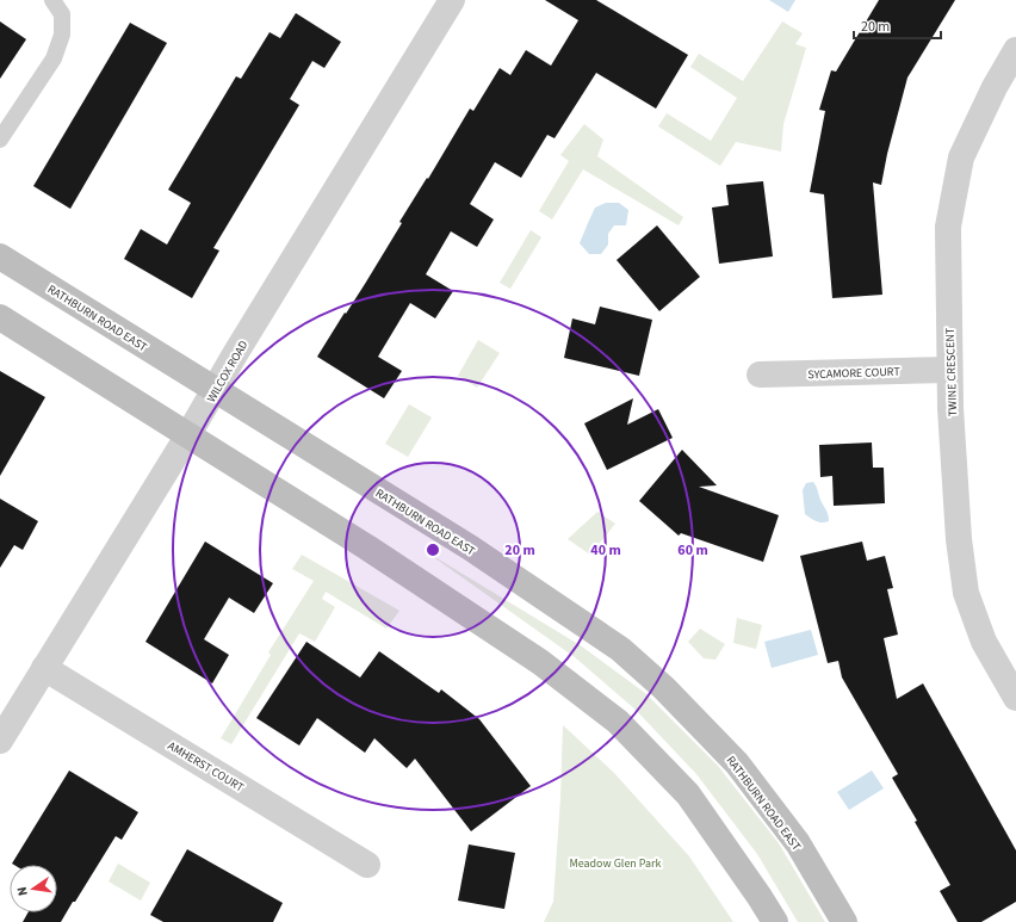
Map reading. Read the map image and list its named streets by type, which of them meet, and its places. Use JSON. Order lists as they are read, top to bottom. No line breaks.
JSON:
{"streets":{"street":["RATHBURN ROAD EAST","WILCOX ROAD","SYCAMORE COURT","TWINE CRESCENT","AMHERST COURT"]},"crossings":[["RATHBURN ROAD EAST","WILCOX ROAD"],["WILCOX ROAD","AMHERST COURT"],["SYCAMORE COURT","TWINE CRESCENT"]],"parks":["Meadow Glen Park"],"scale_bar":"20 m","north":"left","rings":["20 m","40 m","60 m"]}
